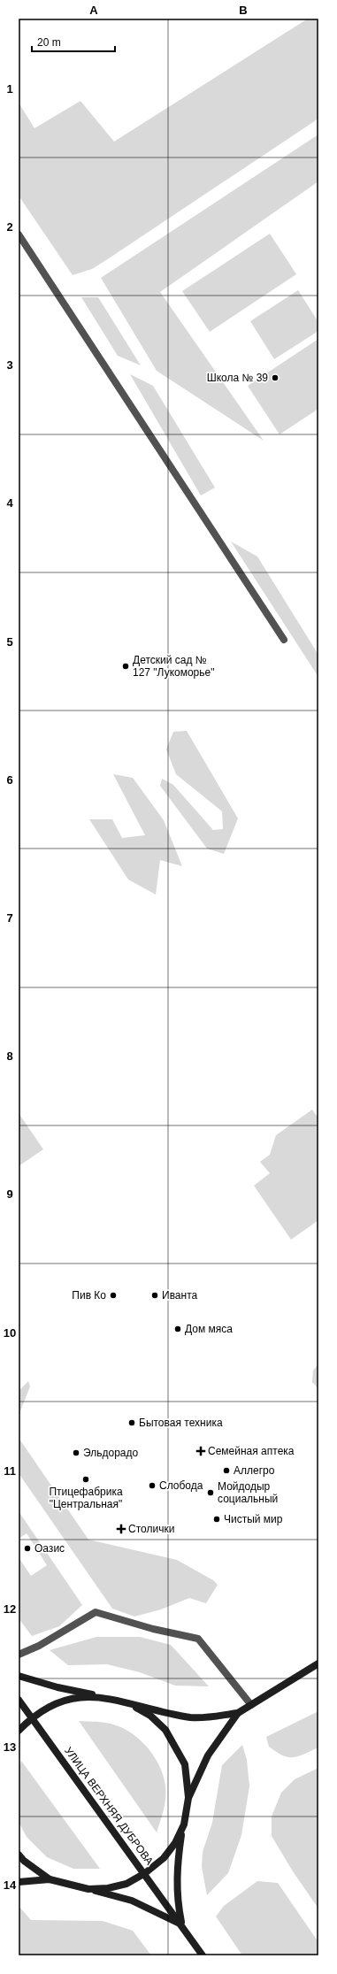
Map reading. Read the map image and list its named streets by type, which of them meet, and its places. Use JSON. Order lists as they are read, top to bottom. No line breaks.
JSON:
{"streets":{"street":["УЛИЦА ВЕРХНЯЯ ДУБРОВА"]},"places":{"other":["Школа № 39","Детский сад № 127 \"Лукоморье\"","Пив Ко","Иванта","Дом мяса","Бытовая техника","Эльдорадо","Аллегро","Птицефабрика \"Центральная\"","Слобода","Мойдодыр социальный","Чистый мир","Оазис"],"health":["Семейная аптека","Столички"]},"scale_bar":"20 m","grid":{"columns":["A","B"],"rows":["1","2","3","4","5","6","7","8","9","10","11","12","13","14"]}}
